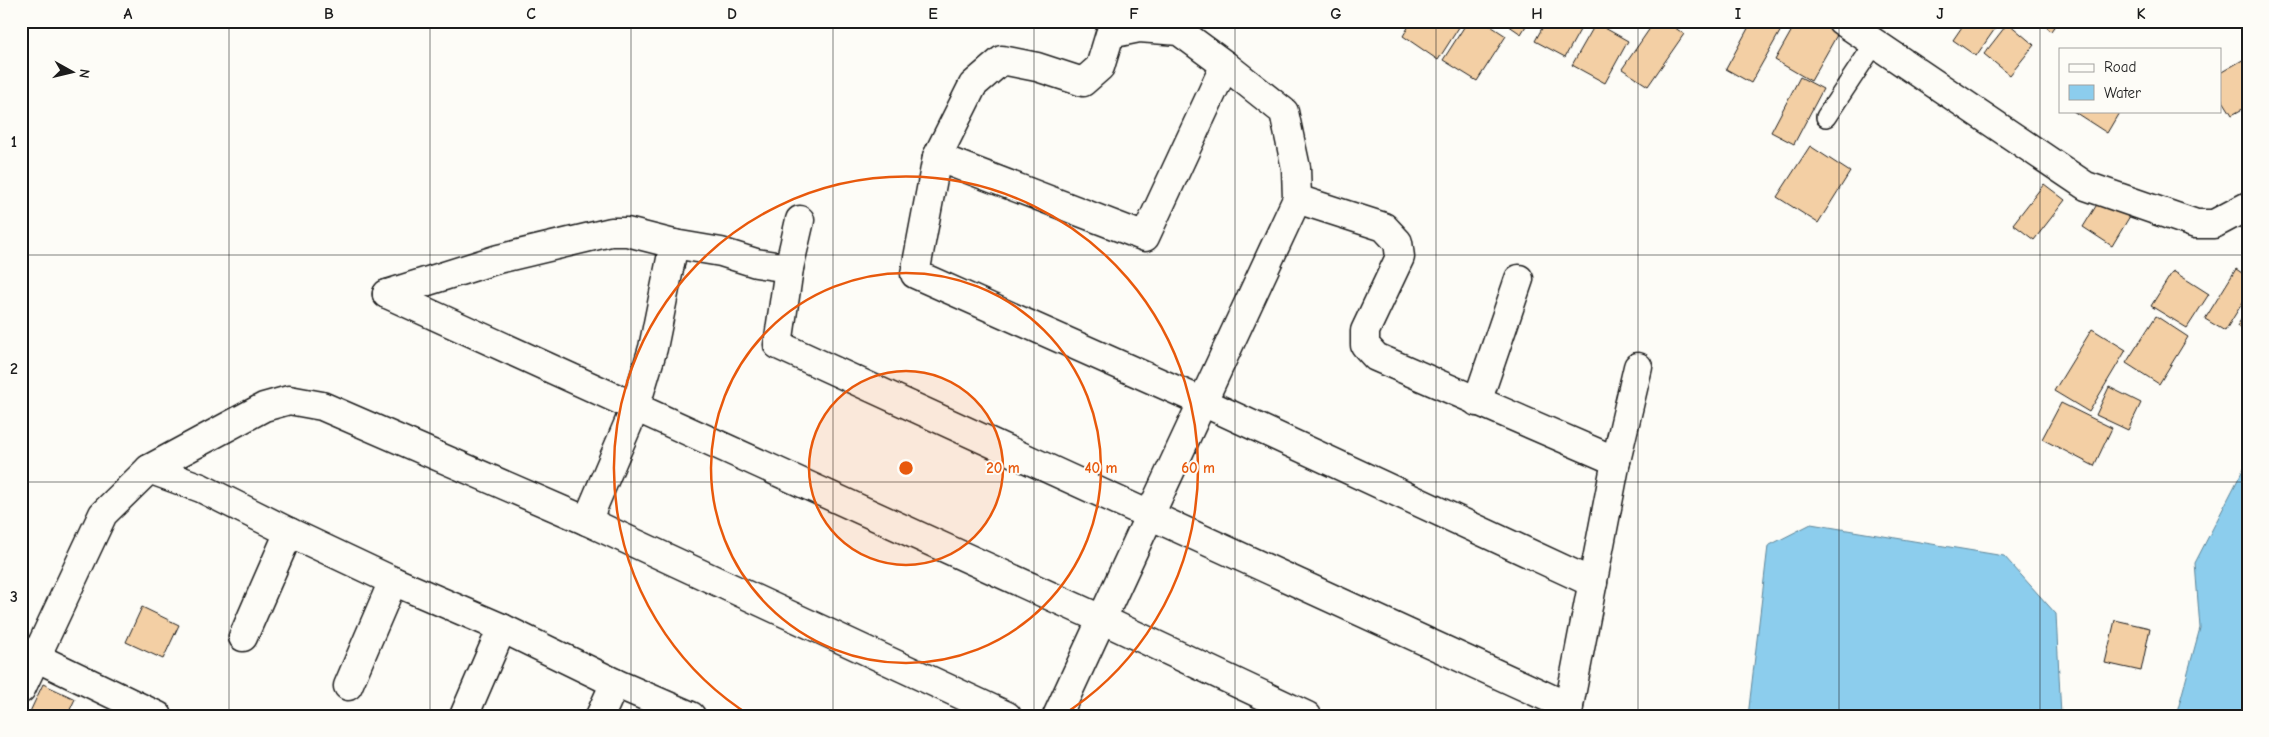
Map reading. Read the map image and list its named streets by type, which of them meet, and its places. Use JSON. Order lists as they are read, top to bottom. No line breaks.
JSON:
{"legend":["Road","Water"],"north":"right","grid":{"columns":["A","B","C","D","E","F","G","H","I","J","K"],"rows":["1","2","3"]},"rings":["20 m","40 m","60 m"]}
